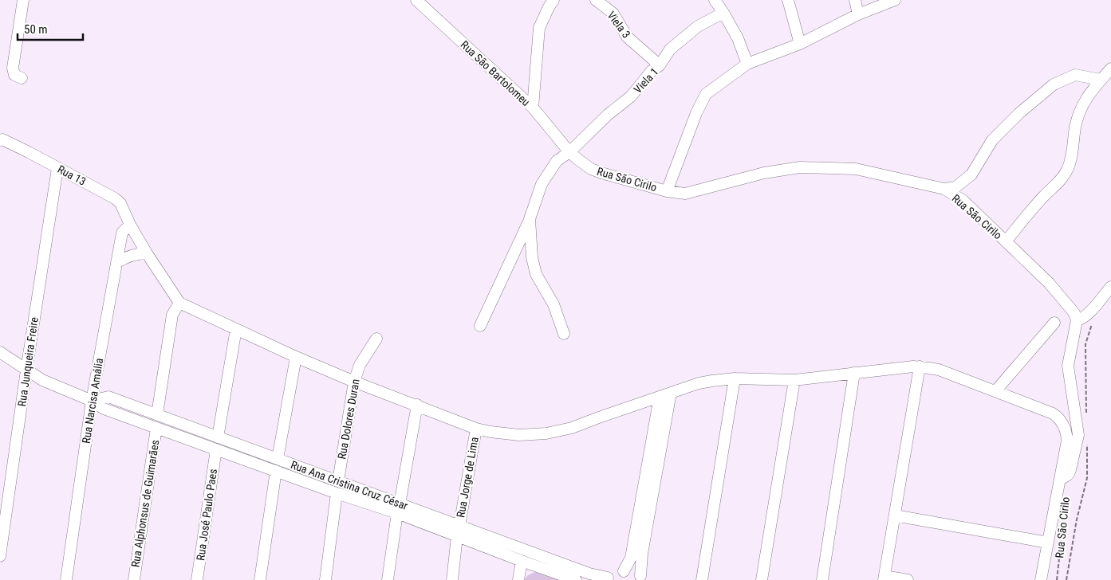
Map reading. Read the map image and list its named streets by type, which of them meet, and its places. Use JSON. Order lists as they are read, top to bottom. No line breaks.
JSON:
{"streets":{"street":["Viela 3","Rua São Bartolomeu","Viela 1","Rua 13","Rua São Cirilo","Rua Junqueira Freire","Rua Narcisa Amália","Rua Dolores Duran","Rua Jorge de Lima","Rua Ana Cristina Cruz César","Rua Alphonsus de Guimarães","Rua José Paulo Paes"]},"crossings":[["Viela 3","Viela 1"],["Rua São Bartolomeu","Viela 1"],["Rua São Bartolomeu","Rua São Cirilo"],["Viela 1","Rua São Cirilo"],["Rua 13","Rua Junqueira Freire"],["Rua 13","Rua Narcisa Amália"],["Rua Junqueira Freire","Rua Ana Cristina Cruz César"],["Rua Narcisa Amália","Rua Ana Cristina Cruz César"],["Rua Dolores Duran","Rua Ana Cristina Cruz César"],["Rua Jorge de Lima","Rua Ana Cristina Cruz César"],["Rua Ana Cristina Cruz César","Rua Alphonsus de Guimarães"],["Rua Ana Cristina Cruz César","Rua José Paulo Paes"]],"scale_bar":"50 m"}
